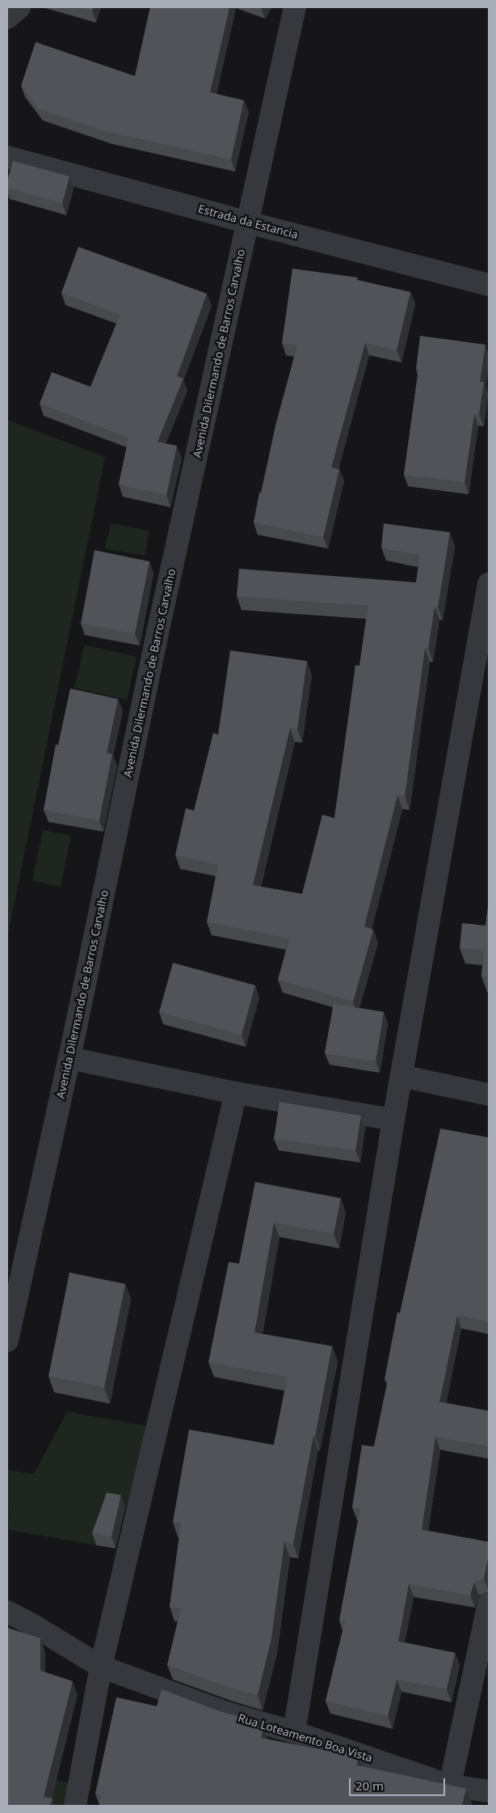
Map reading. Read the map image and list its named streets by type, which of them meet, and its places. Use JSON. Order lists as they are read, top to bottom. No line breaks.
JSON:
{"streets":{"street":["Estrada da Estancia","Avenida Dilermando de Barros Carvalho","Rua Loteamento Boa Vista"]},"crossings":[["Estrada da Estancia","Avenida Dilermando de Barros Carvalho"]],"scale_bar":"20 m"}
